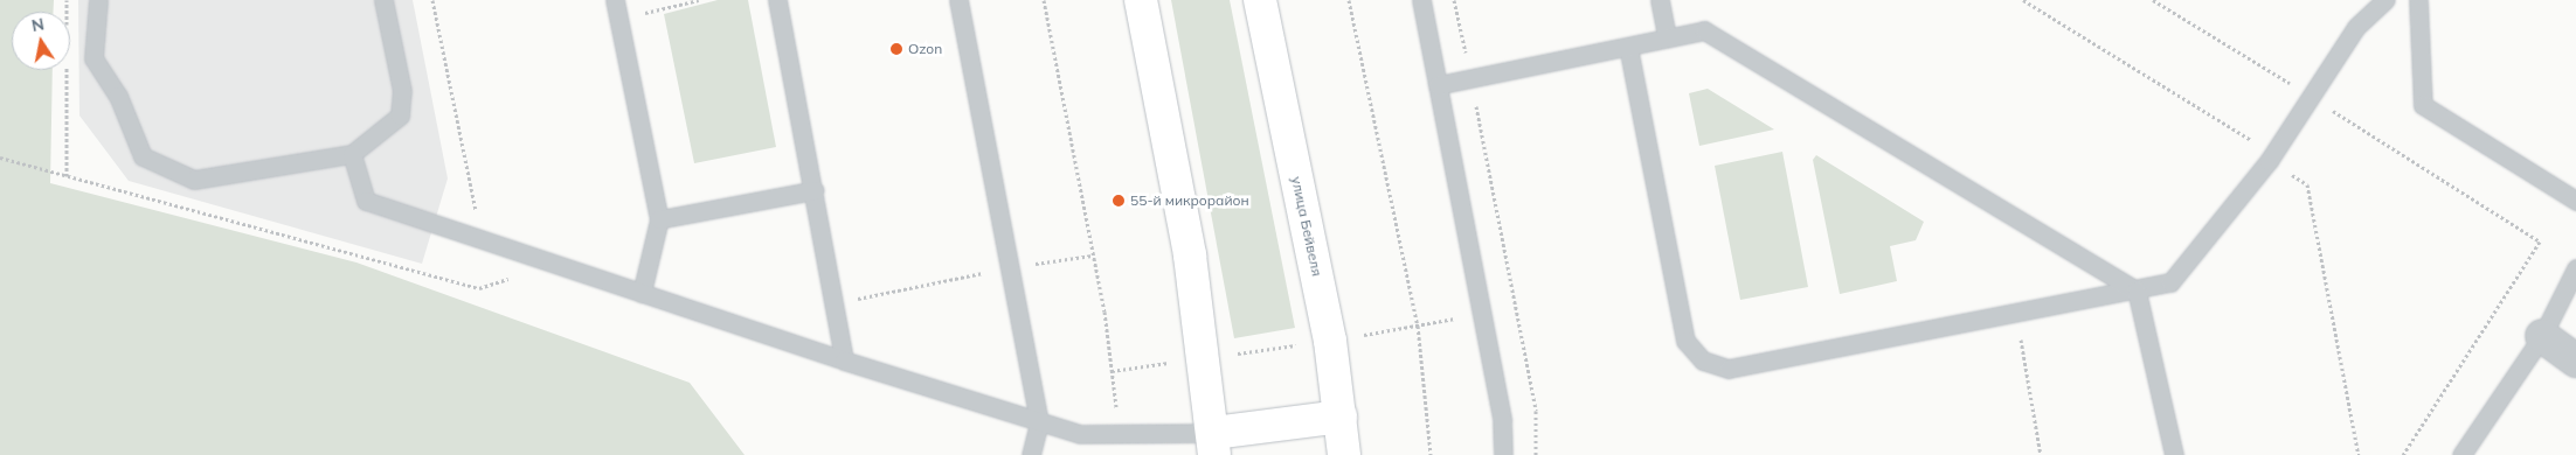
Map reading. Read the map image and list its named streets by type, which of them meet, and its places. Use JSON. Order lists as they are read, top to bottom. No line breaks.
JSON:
{"streets":{"main road":["улица Бейвеля"]},"places":["Ozon","55-й микрорайон"],"north":"top"}
